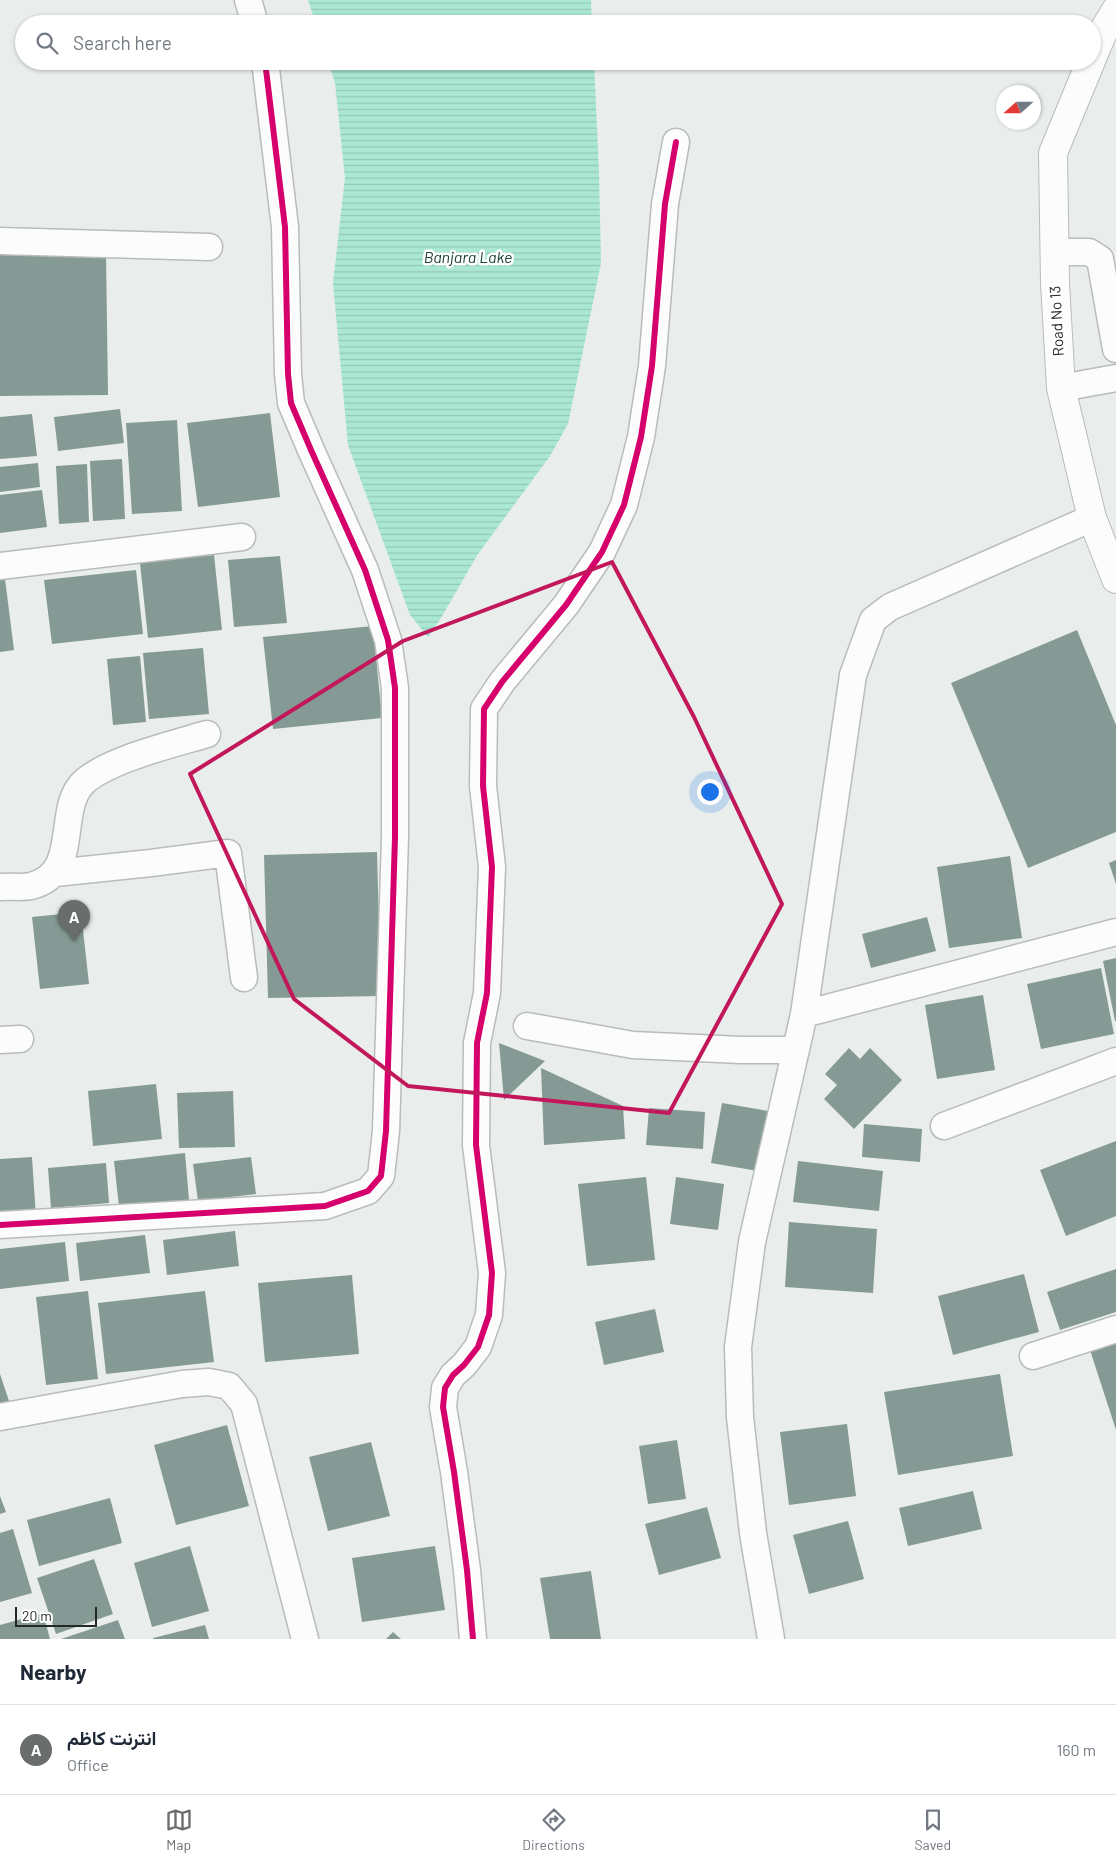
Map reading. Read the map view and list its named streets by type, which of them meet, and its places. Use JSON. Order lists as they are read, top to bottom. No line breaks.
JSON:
{"streets":{"street":["Road No 13"]},"water":["Banjara Lake"],"scale_bar":"20 m","north":"left","page":{"search":"Search here","pins":"A","scale":"20 m","heading":"Nearby","list":[{"mark":"A","name":"انترنت كاظم","note":"Office","value":"160 m"}],"nav":["Map","Directions","Saved"]}}
